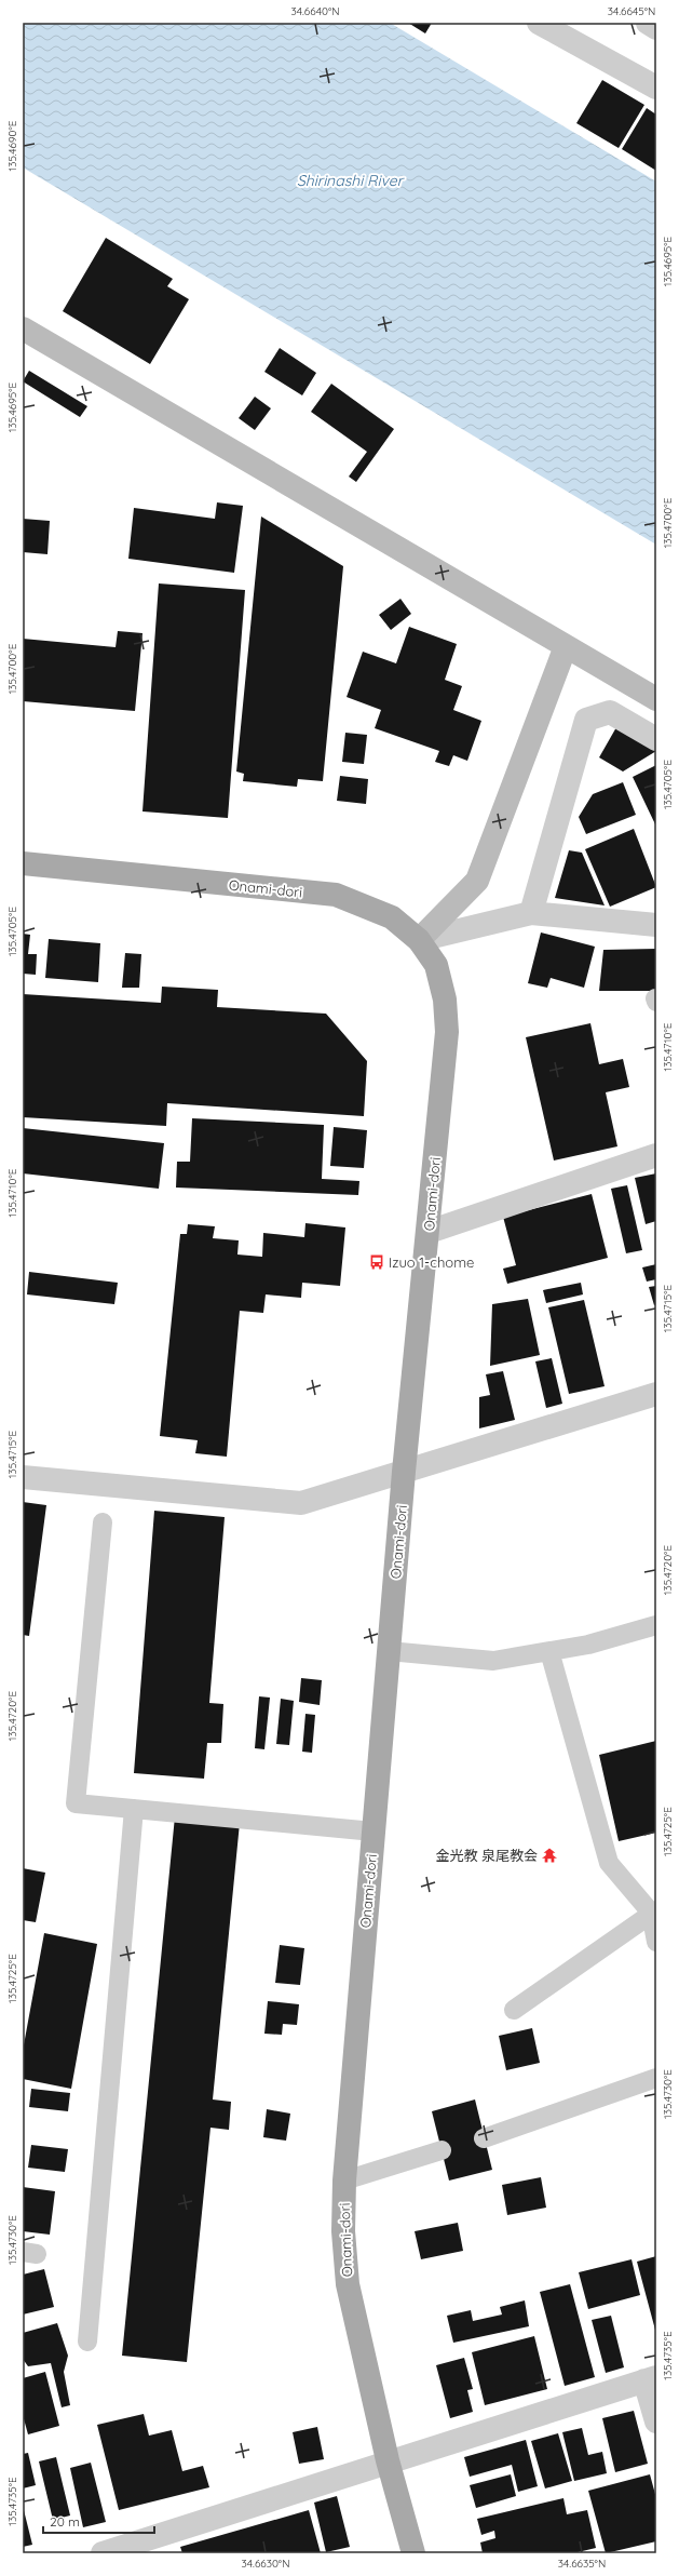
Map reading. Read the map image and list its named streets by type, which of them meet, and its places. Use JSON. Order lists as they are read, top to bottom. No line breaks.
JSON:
{"streets":{"main road":["Onami-dori"]},"water":["Shirinashi River"],"places":{"bus stop":["Izuo 1-chome"],"temple":["金光教 泉尾教会"]},"scale_bar":"20 m","coordinates":["34.6640°N","34.6645°N","135.4690°E","135.4695°E","135.4700°E","135.4705°E","135.4710°E","135.4715°E","135.4720°E","135.4725°E","135.4730°E","135.4735°E","34.6630°N","34.6635°N"]}
